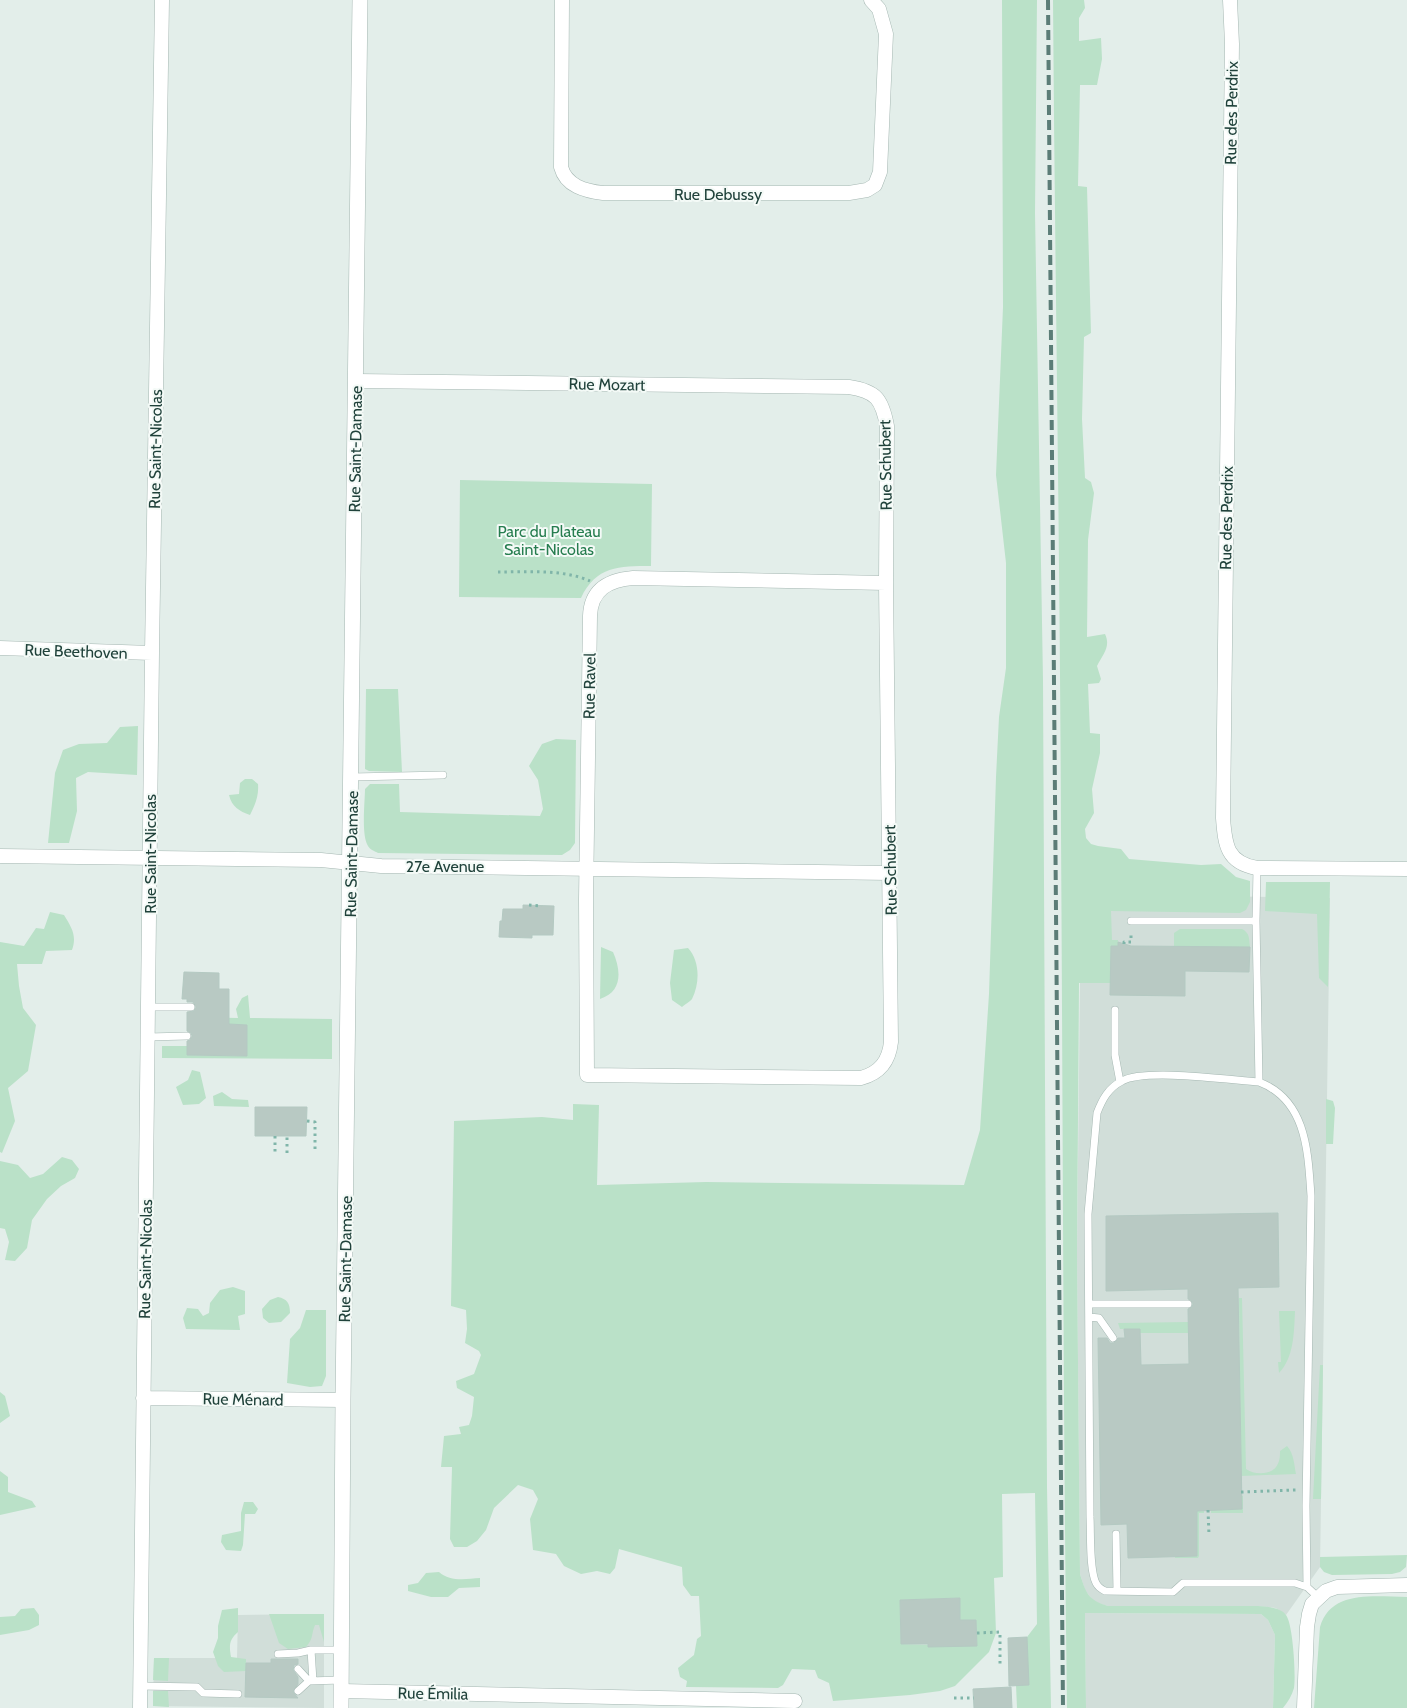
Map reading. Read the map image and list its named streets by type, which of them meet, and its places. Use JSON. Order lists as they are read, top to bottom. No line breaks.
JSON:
{"streets":{"street":["Rue des Perdrix","Rue Debussy","Rue Mozart","Rue Saint-Nicolas","Rue Saint-Damase","Rue Schubert","Rue Beethoven","Rue Ravel","27e Avenue","Rue Ménard","Rue Émilia"]},"crossings":[["Rue Mozart","Rue Saint-Damase"],["Rue Mozart","Rue Schubert"],["Rue Saint-Nicolas","Rue Beethoven"],["Rue Saint-Nicolas","27e Avenue"],["Rue Saint-Nicolas","Rue Ménard"],["Rue Saint-Damase","27e Avenue"],["Rue Saint-Damase","Rue Ménard"],["Rue Saint-Damase","Rue Émilia"],["Rue Schubert","Rue Ravel"],["Rue Schubert","27e Avenue"],["Rue Ravel","27e Avenue"]],"parks":["Parc du Plateau Saint-Nicolas"]}
